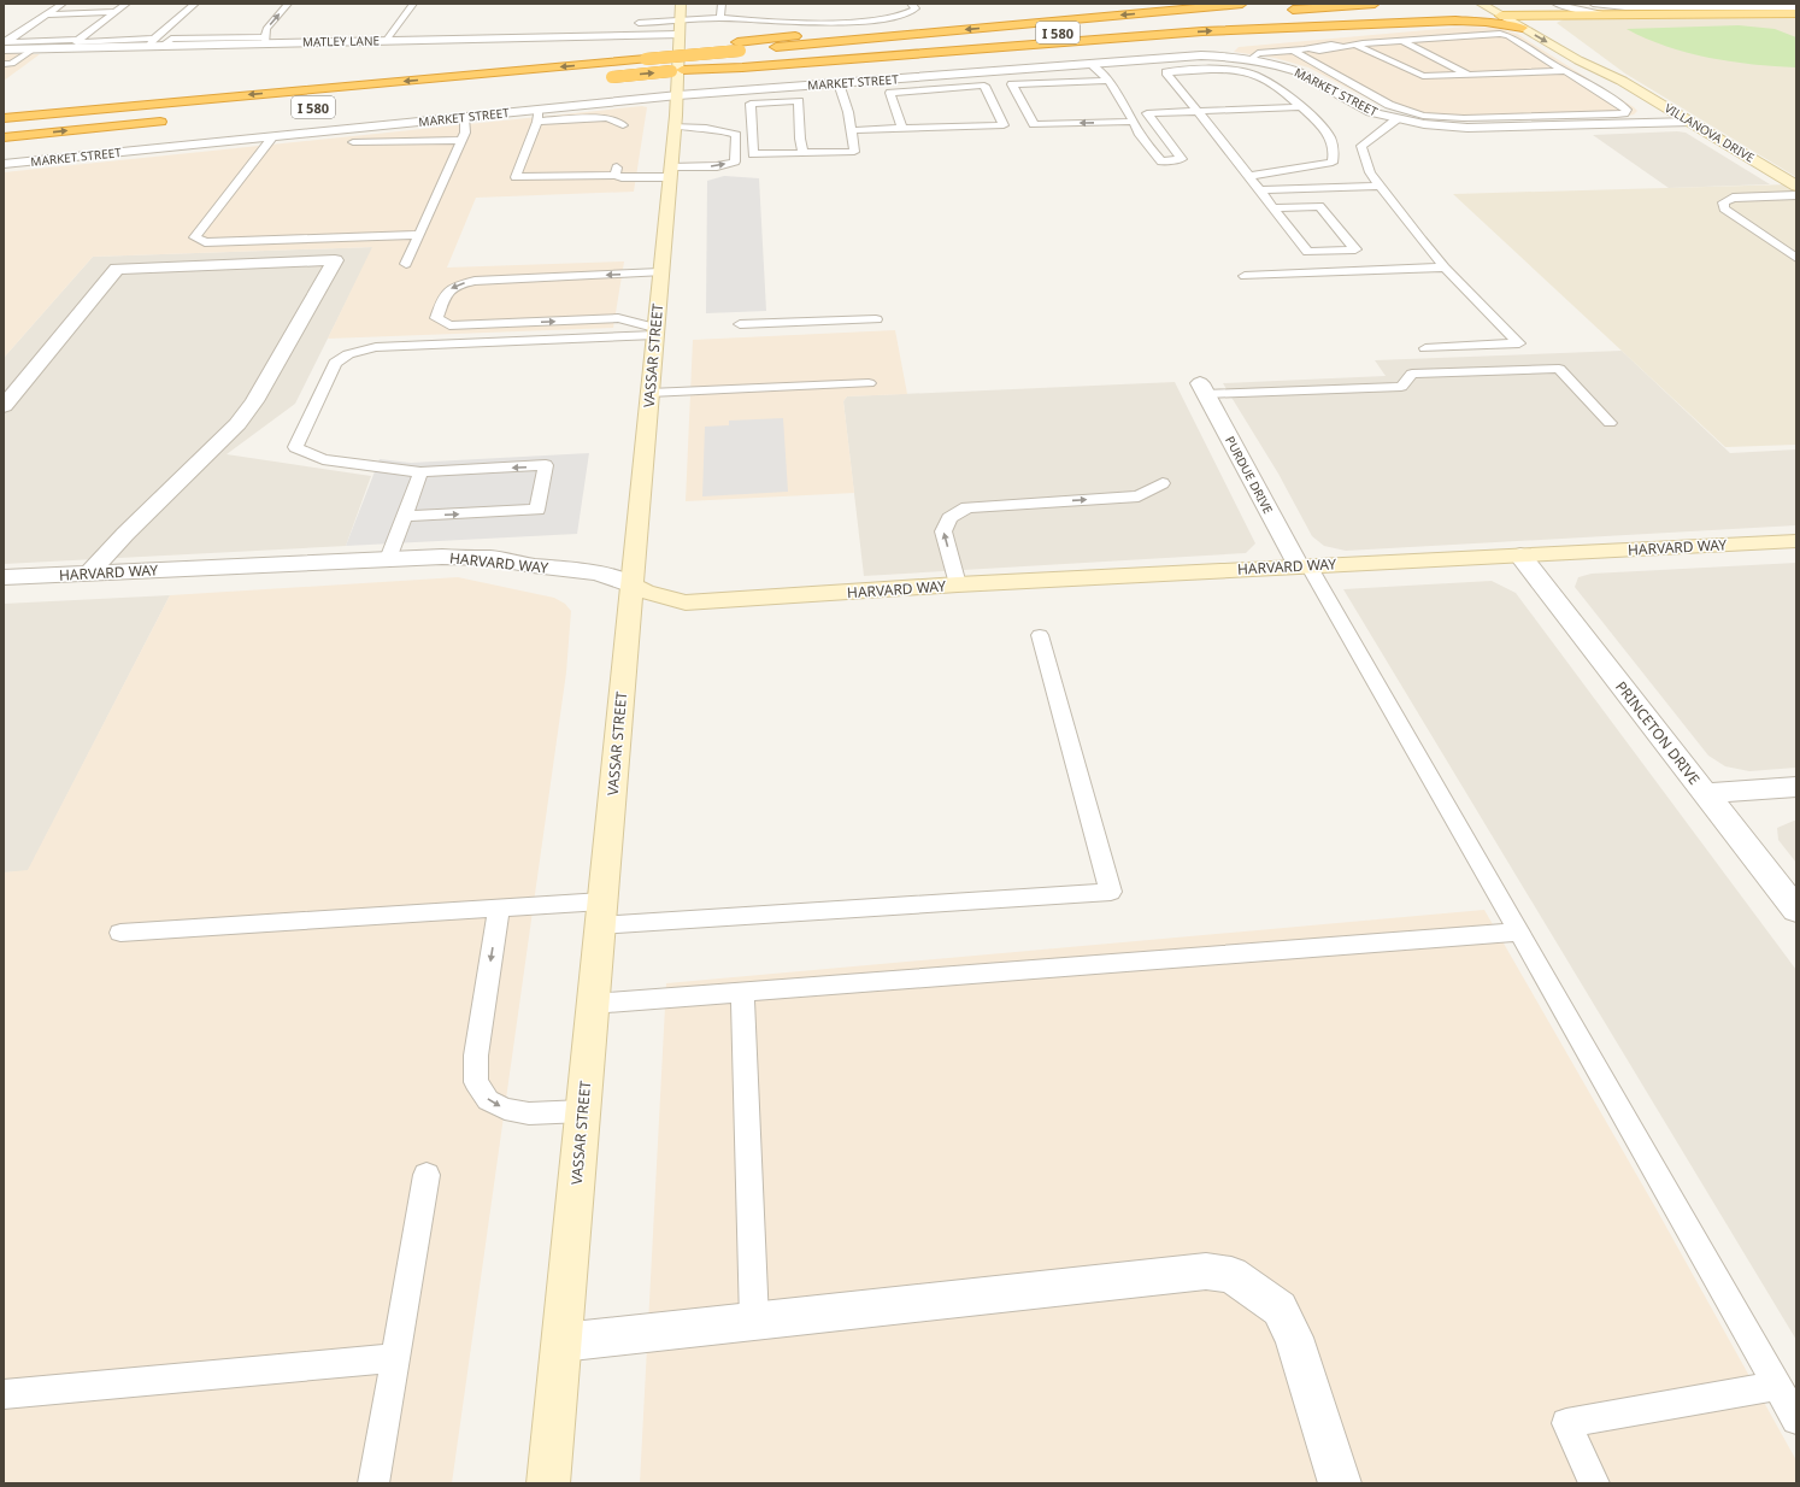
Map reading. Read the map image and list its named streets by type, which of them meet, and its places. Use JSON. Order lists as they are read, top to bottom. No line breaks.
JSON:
{"streets":{"highway":["I 580"],"street":["MATLEY LANE","MARKET STREET","VILLANOVA DRIVE","VASSAR STREET","PURDUE DRIVE","HARVARD WAY","PRINCETON DRIVE"]},"crossings":[["MATLEY LANE","VASSAR STREET"],["MARKET STREET","VILLANOVA DRIVE"],["MARKET STREET","VASSAR STREET"],["VASSAR STREET","HARVARD WAY"],["PURDUE DRIVE","HARVARD WAY"],["HARVARD WAY","PRINCETON DRIVE"]]}
